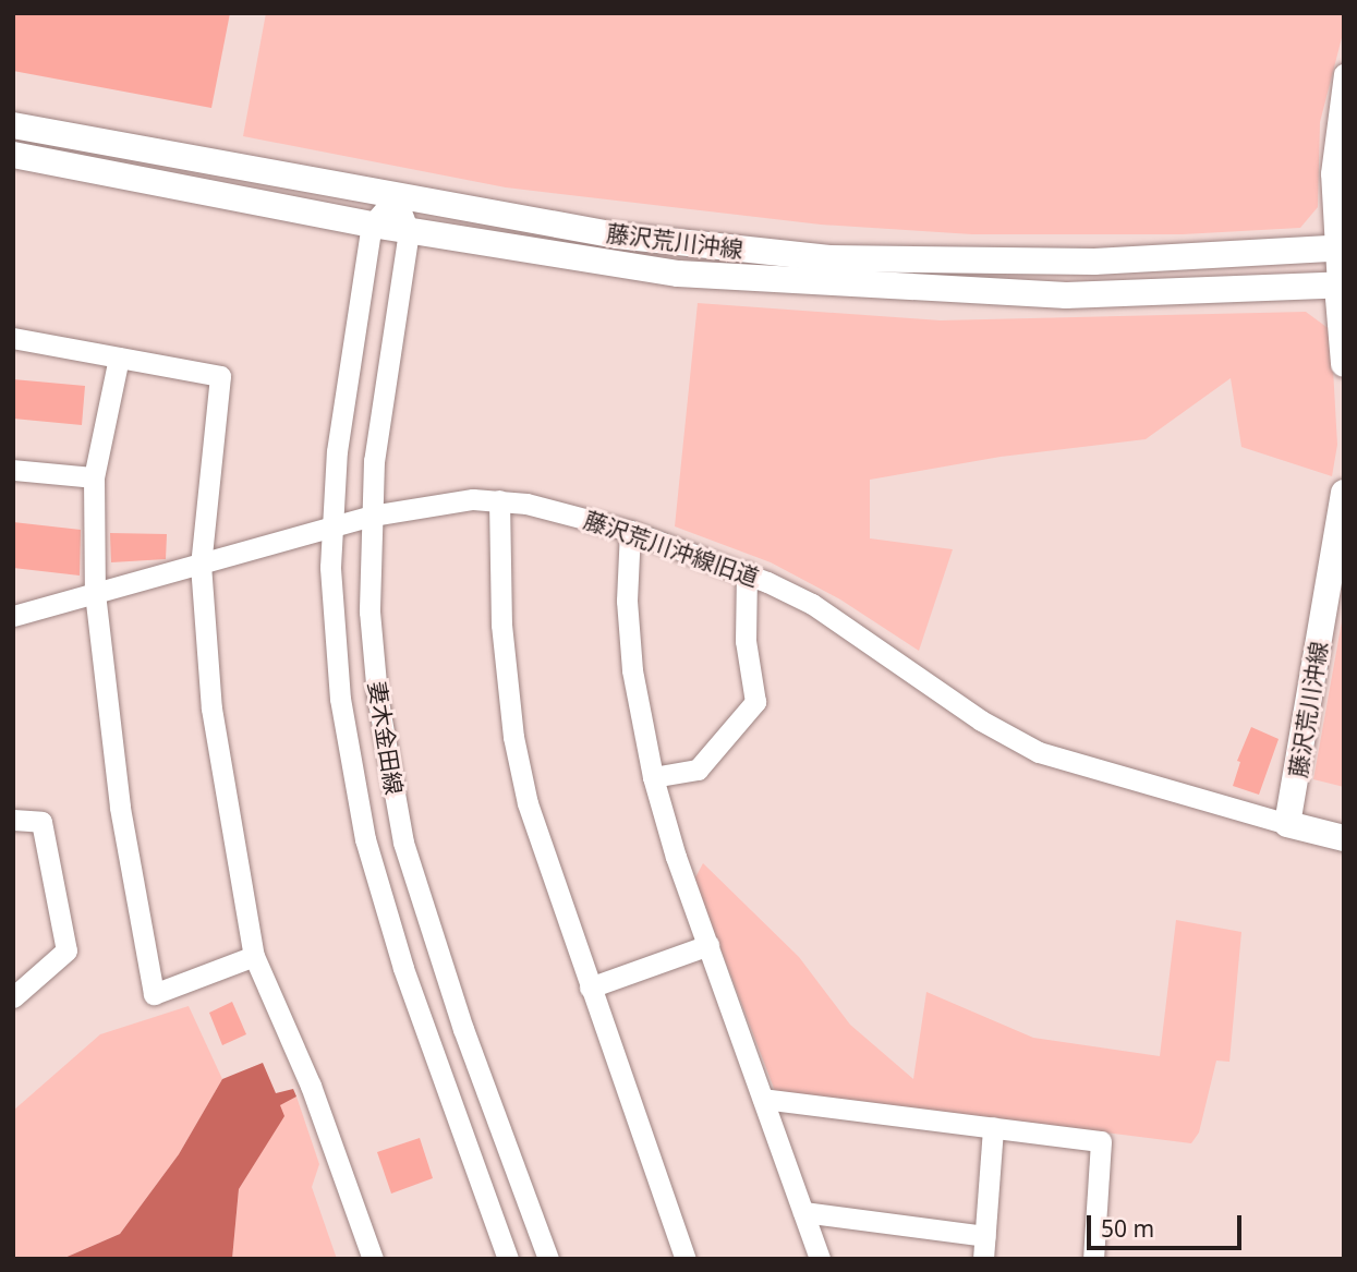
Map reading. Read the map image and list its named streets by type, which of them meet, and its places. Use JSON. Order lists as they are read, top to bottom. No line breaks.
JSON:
{"streets":{"main road":["藤沢荒川沖線"],"street":["藤沢荒川沖線旧道","妻木金田線"]},"crossings":[["藤沢荒川沖線","藤沢荒川沖線旧道"],["藤沢荒川沖線","妻木金田線"],["藤沢荒川沖線旧道","妻木金田線"]],"scale_bar":"50 m"}
